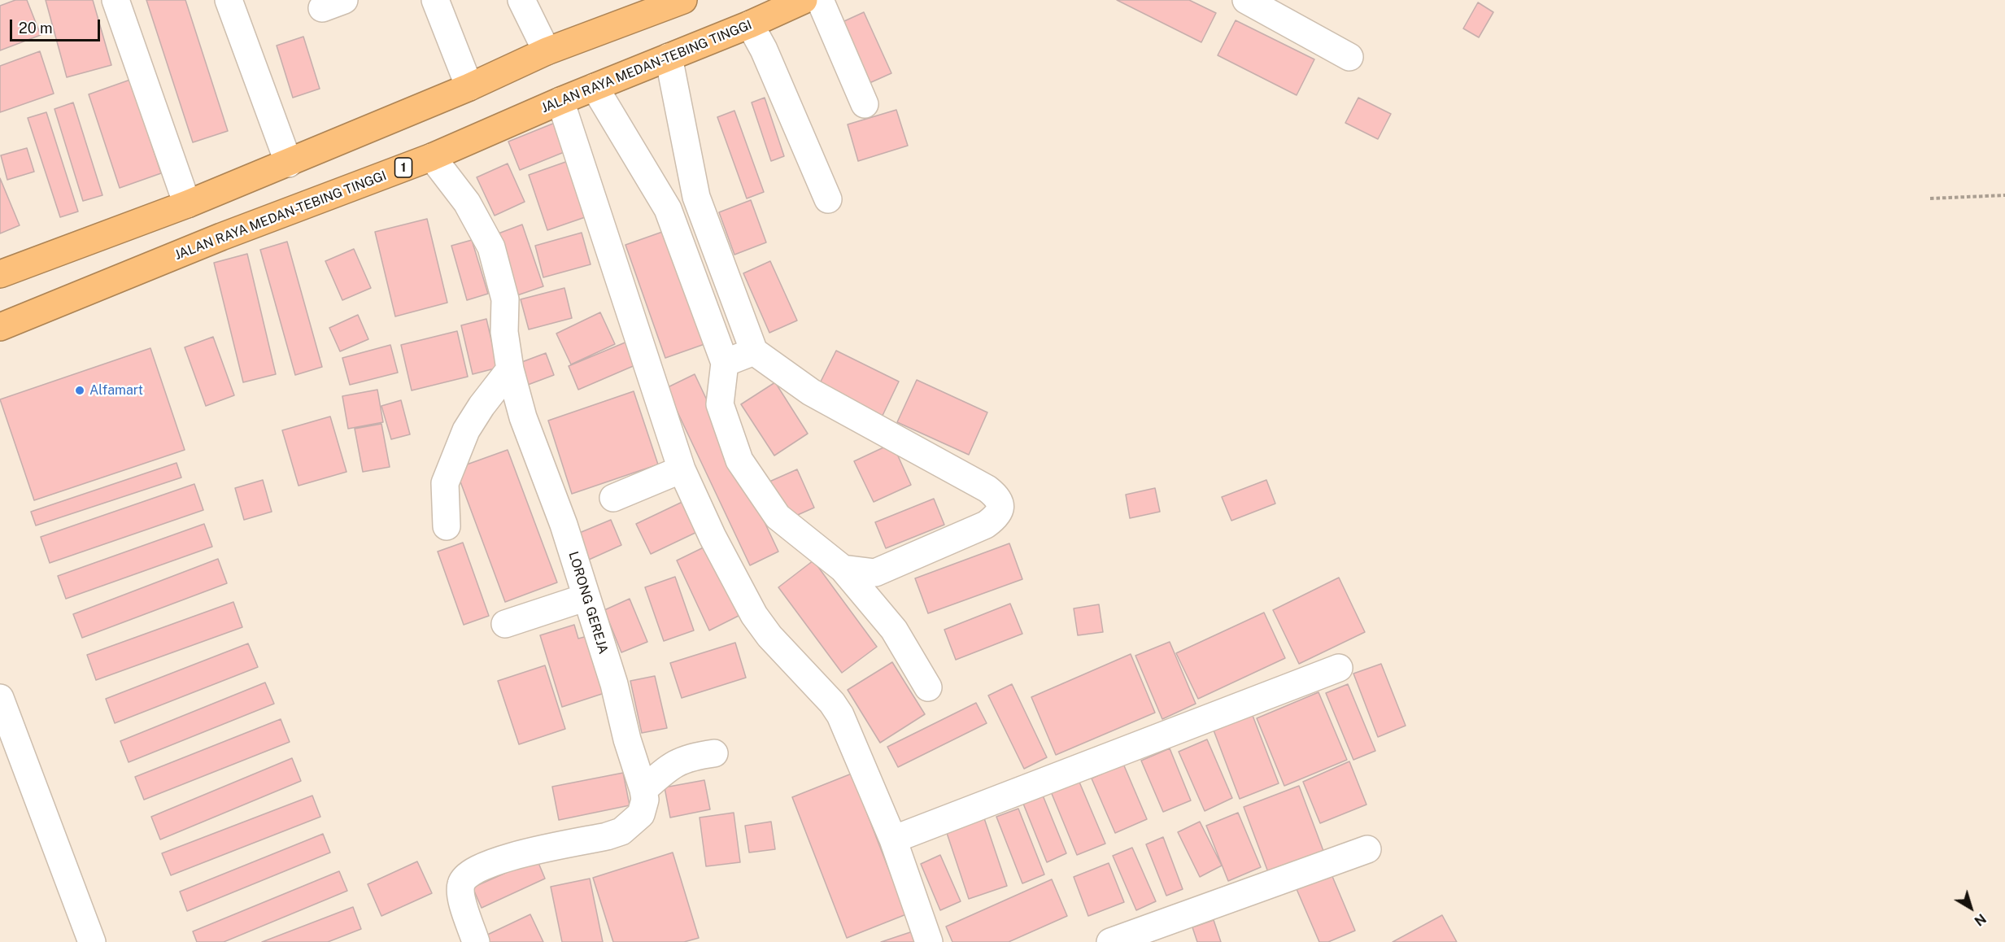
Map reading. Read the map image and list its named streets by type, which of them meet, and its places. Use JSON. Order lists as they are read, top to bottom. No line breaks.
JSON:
{"streets":{"highway":["JALAN RAYA MEDAN-TEBING TINGGI","1"],"street":["LORONG GEREJA"]},"crossings":[["JALAN RAYA MEDAN-TEBING TINGGI","LORONG GEREJA"]],"places":["Alfamart"],"scale_bar":"20 m","north":"bottom right"}
